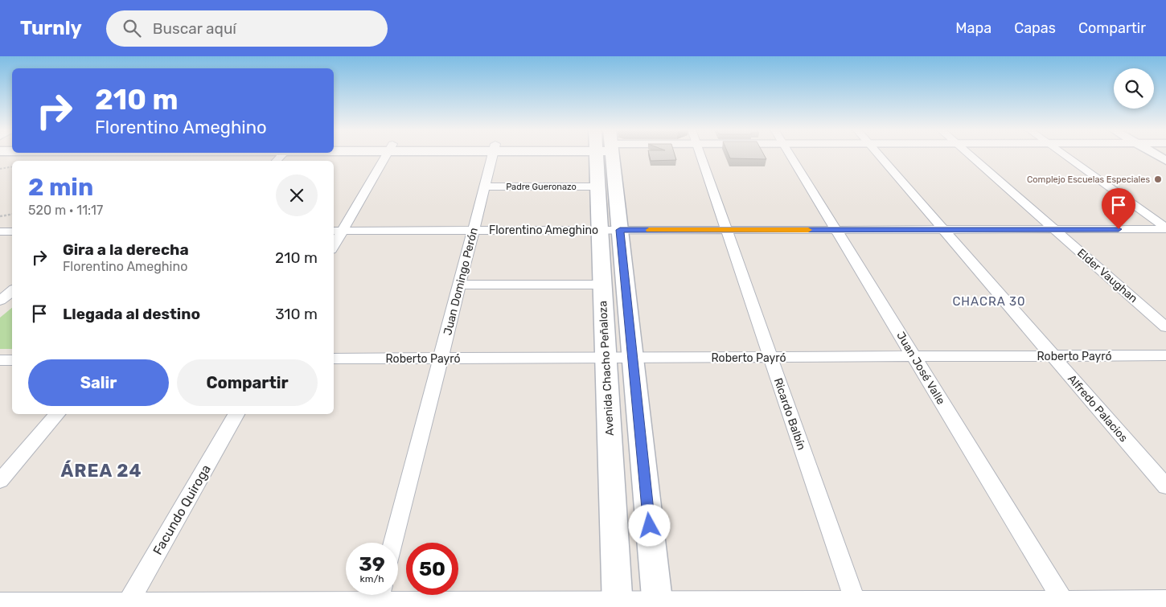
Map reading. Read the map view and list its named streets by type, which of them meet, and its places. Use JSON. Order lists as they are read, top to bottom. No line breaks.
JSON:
{"streets":{"main road":["Avenida Chacho Peñaloza"],"street":["Padre Gueronazo","Florentino Ameghino","Elder Vaughan","Juan Domingo Perón","Roberto Payró","Juan José Valle","Alfredo Palacios","Ricardo Balbín","Facundo Quiroga"]},"crossings":[["Padre Gueronazo","Juan Domingo Perón"],["Padre Gueronazo","Avenida Chacho Peñaloza"],["Florentino Ameghino","Elder Vaughan"],["Florentino Ameghino","Juan Domingo Perón"],["Florentino Ameghino","Avenida Chacho Peñaloza"],["Florentino Ameghino","Juan José Valle"],["Florentino Ameghino","Alfredo Palacios"],["Florentino Ameghino","Ricardo Balbín"],["Juan Domingo Perón","Roberto Payró"],["Roberto Payró","Avenida Chacho Peñaloza"],["Roberto Payró","Juan José Valle"],["Roberto Payró","Alfredo Palacios"],["Roberto Payró","Ricardo Balbín"]],"districts":["CHACRA 30","ÁREA 24"],"places":["Complejo Escuelas Especiales"],"page":{"header":"Turnly","search":"Buscar aquí","nav":["Mapa","Capas","Compartir"],"turn":["210 m","Florentino Ameghino"],"heading":["2 min","520 m · 11:17"],"list":[{"name":"Gira a la derecha","note":"Florentino Ameghino","value":"210 m"},{"name":"Llegada al destino","value":"310 m"}],"buttons":["Salir","Compartir"],"speed":"39 km/h","limit":"50"}}
